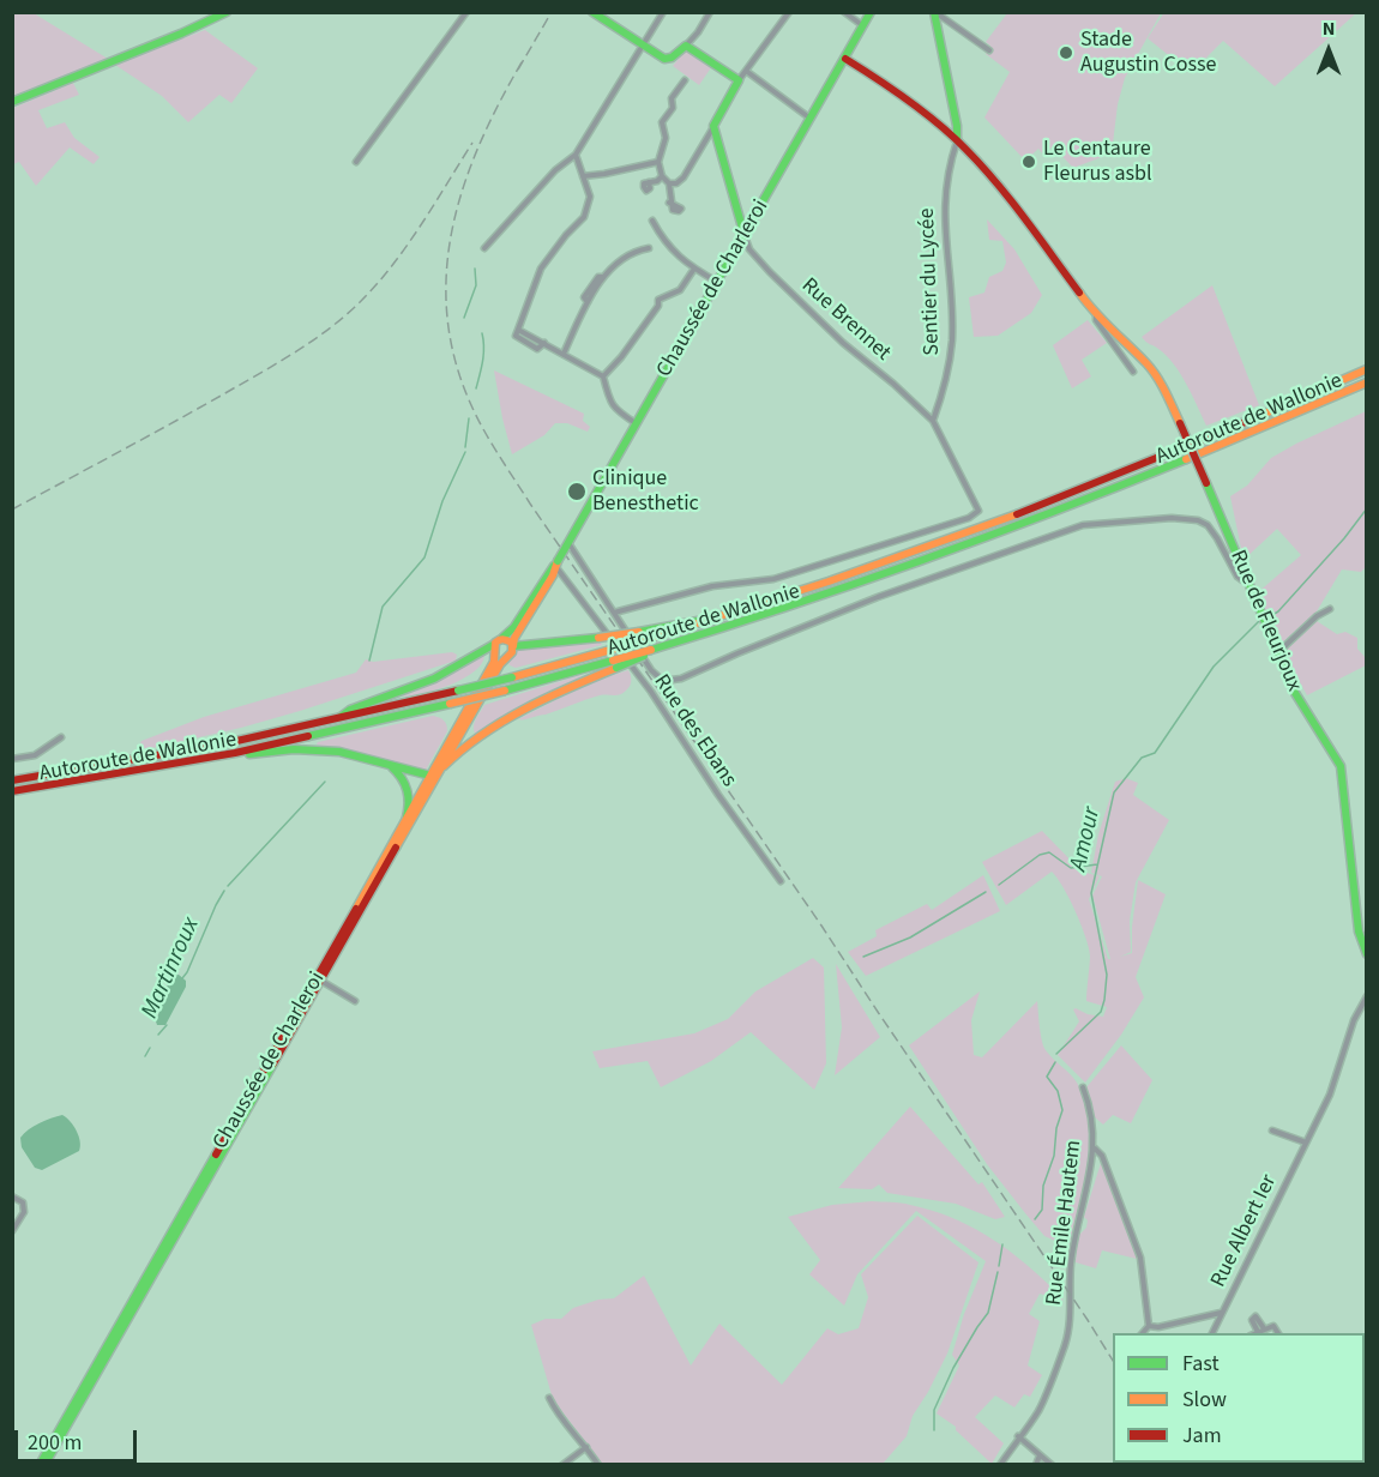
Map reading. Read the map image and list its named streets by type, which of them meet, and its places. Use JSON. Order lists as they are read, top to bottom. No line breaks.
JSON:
{"streets":{"main road":["Chaussée de Charleroi","Autoroute de Wallonie","Rue de Fleurjoux"],"street":["Sentier du Lycée","Rue Brennet","Rue des Ebans","Rue Émile Hautem","Rue Albert Ier"]},"crossings":[["Sentier du Lycée","Rue Brennet"],["Sentier du Lycée","Rue de Fleurjoux"],["Chaussée de Charleroi","Rue Brennet"],["Chaussée de Charleroi","Rue de Fleurjoux"],["Chaussée de Charleroi","Rue des Ebans"]],"water":["Amour","Martinroux"],"places":["Stade Augustin Cosse","Le Centaure Fleurus asbl","Clinique Benesthetic"],"legend":["Fast","Slow","Jam"],"scale_bar":"200 m","north":"top"}
